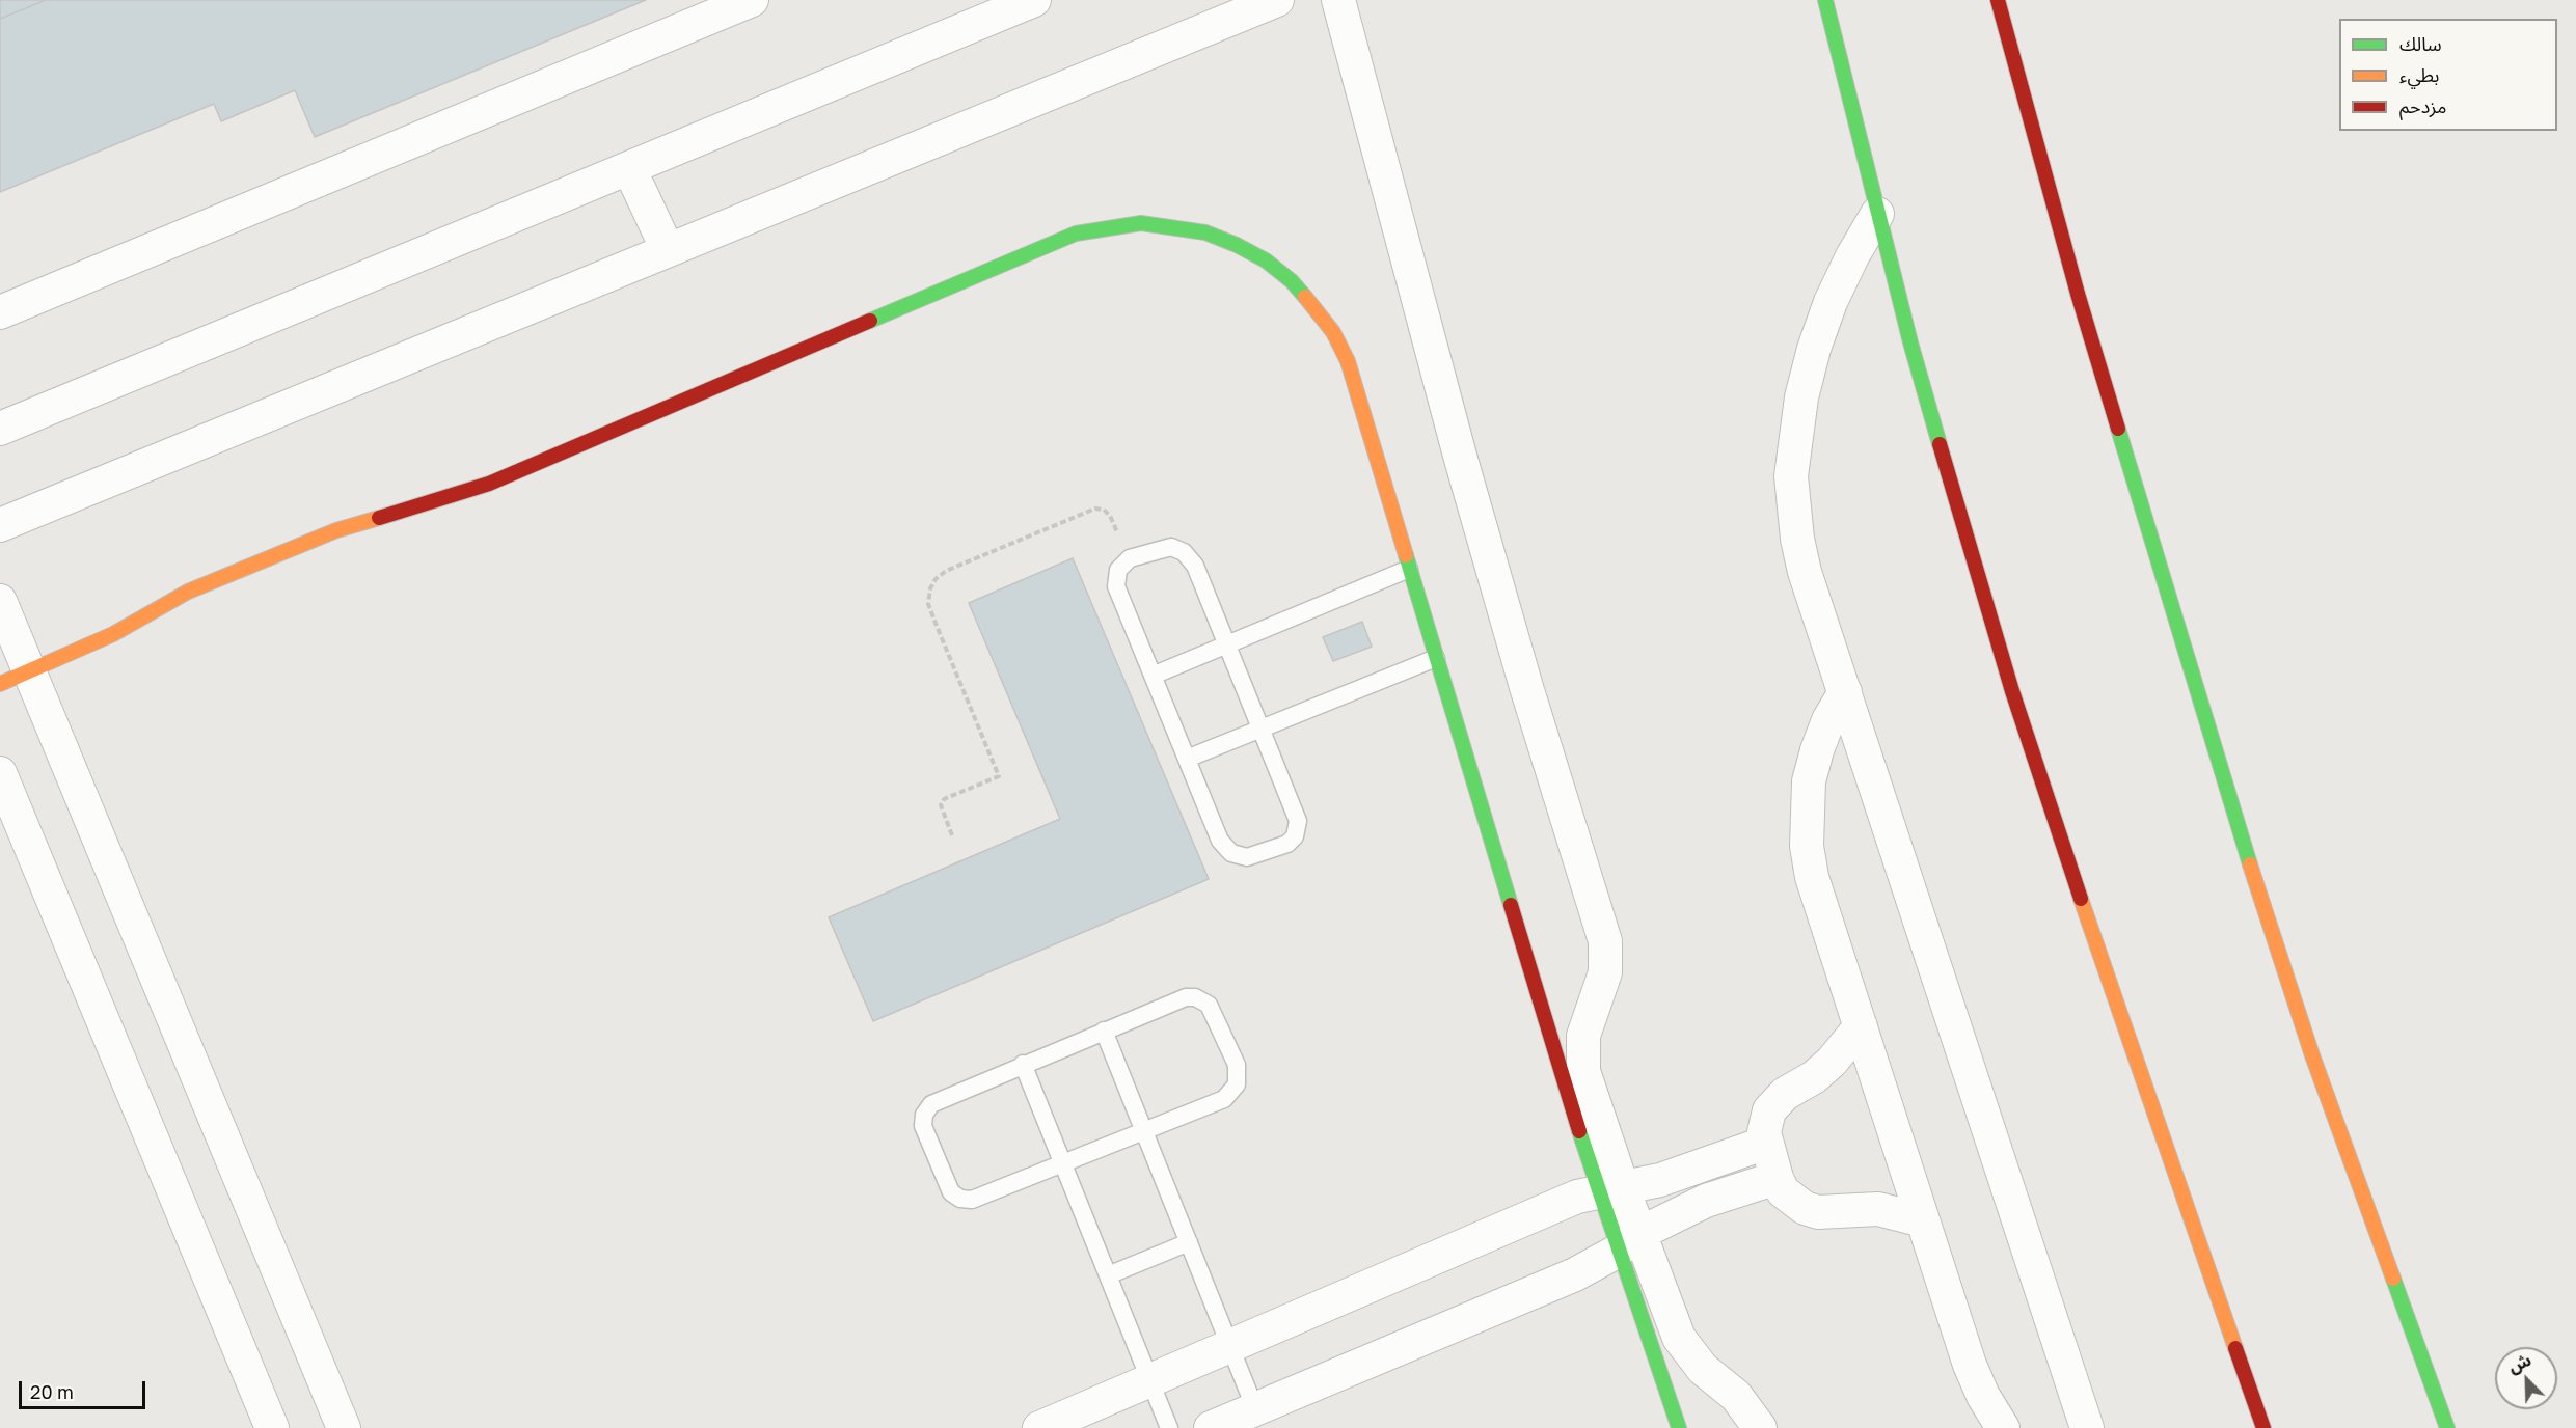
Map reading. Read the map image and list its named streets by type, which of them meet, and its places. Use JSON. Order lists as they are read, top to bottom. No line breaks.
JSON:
{"legend":["سالك","بطيء","مزدحم"],"scale_bar":"20 m","north":"top left"}
